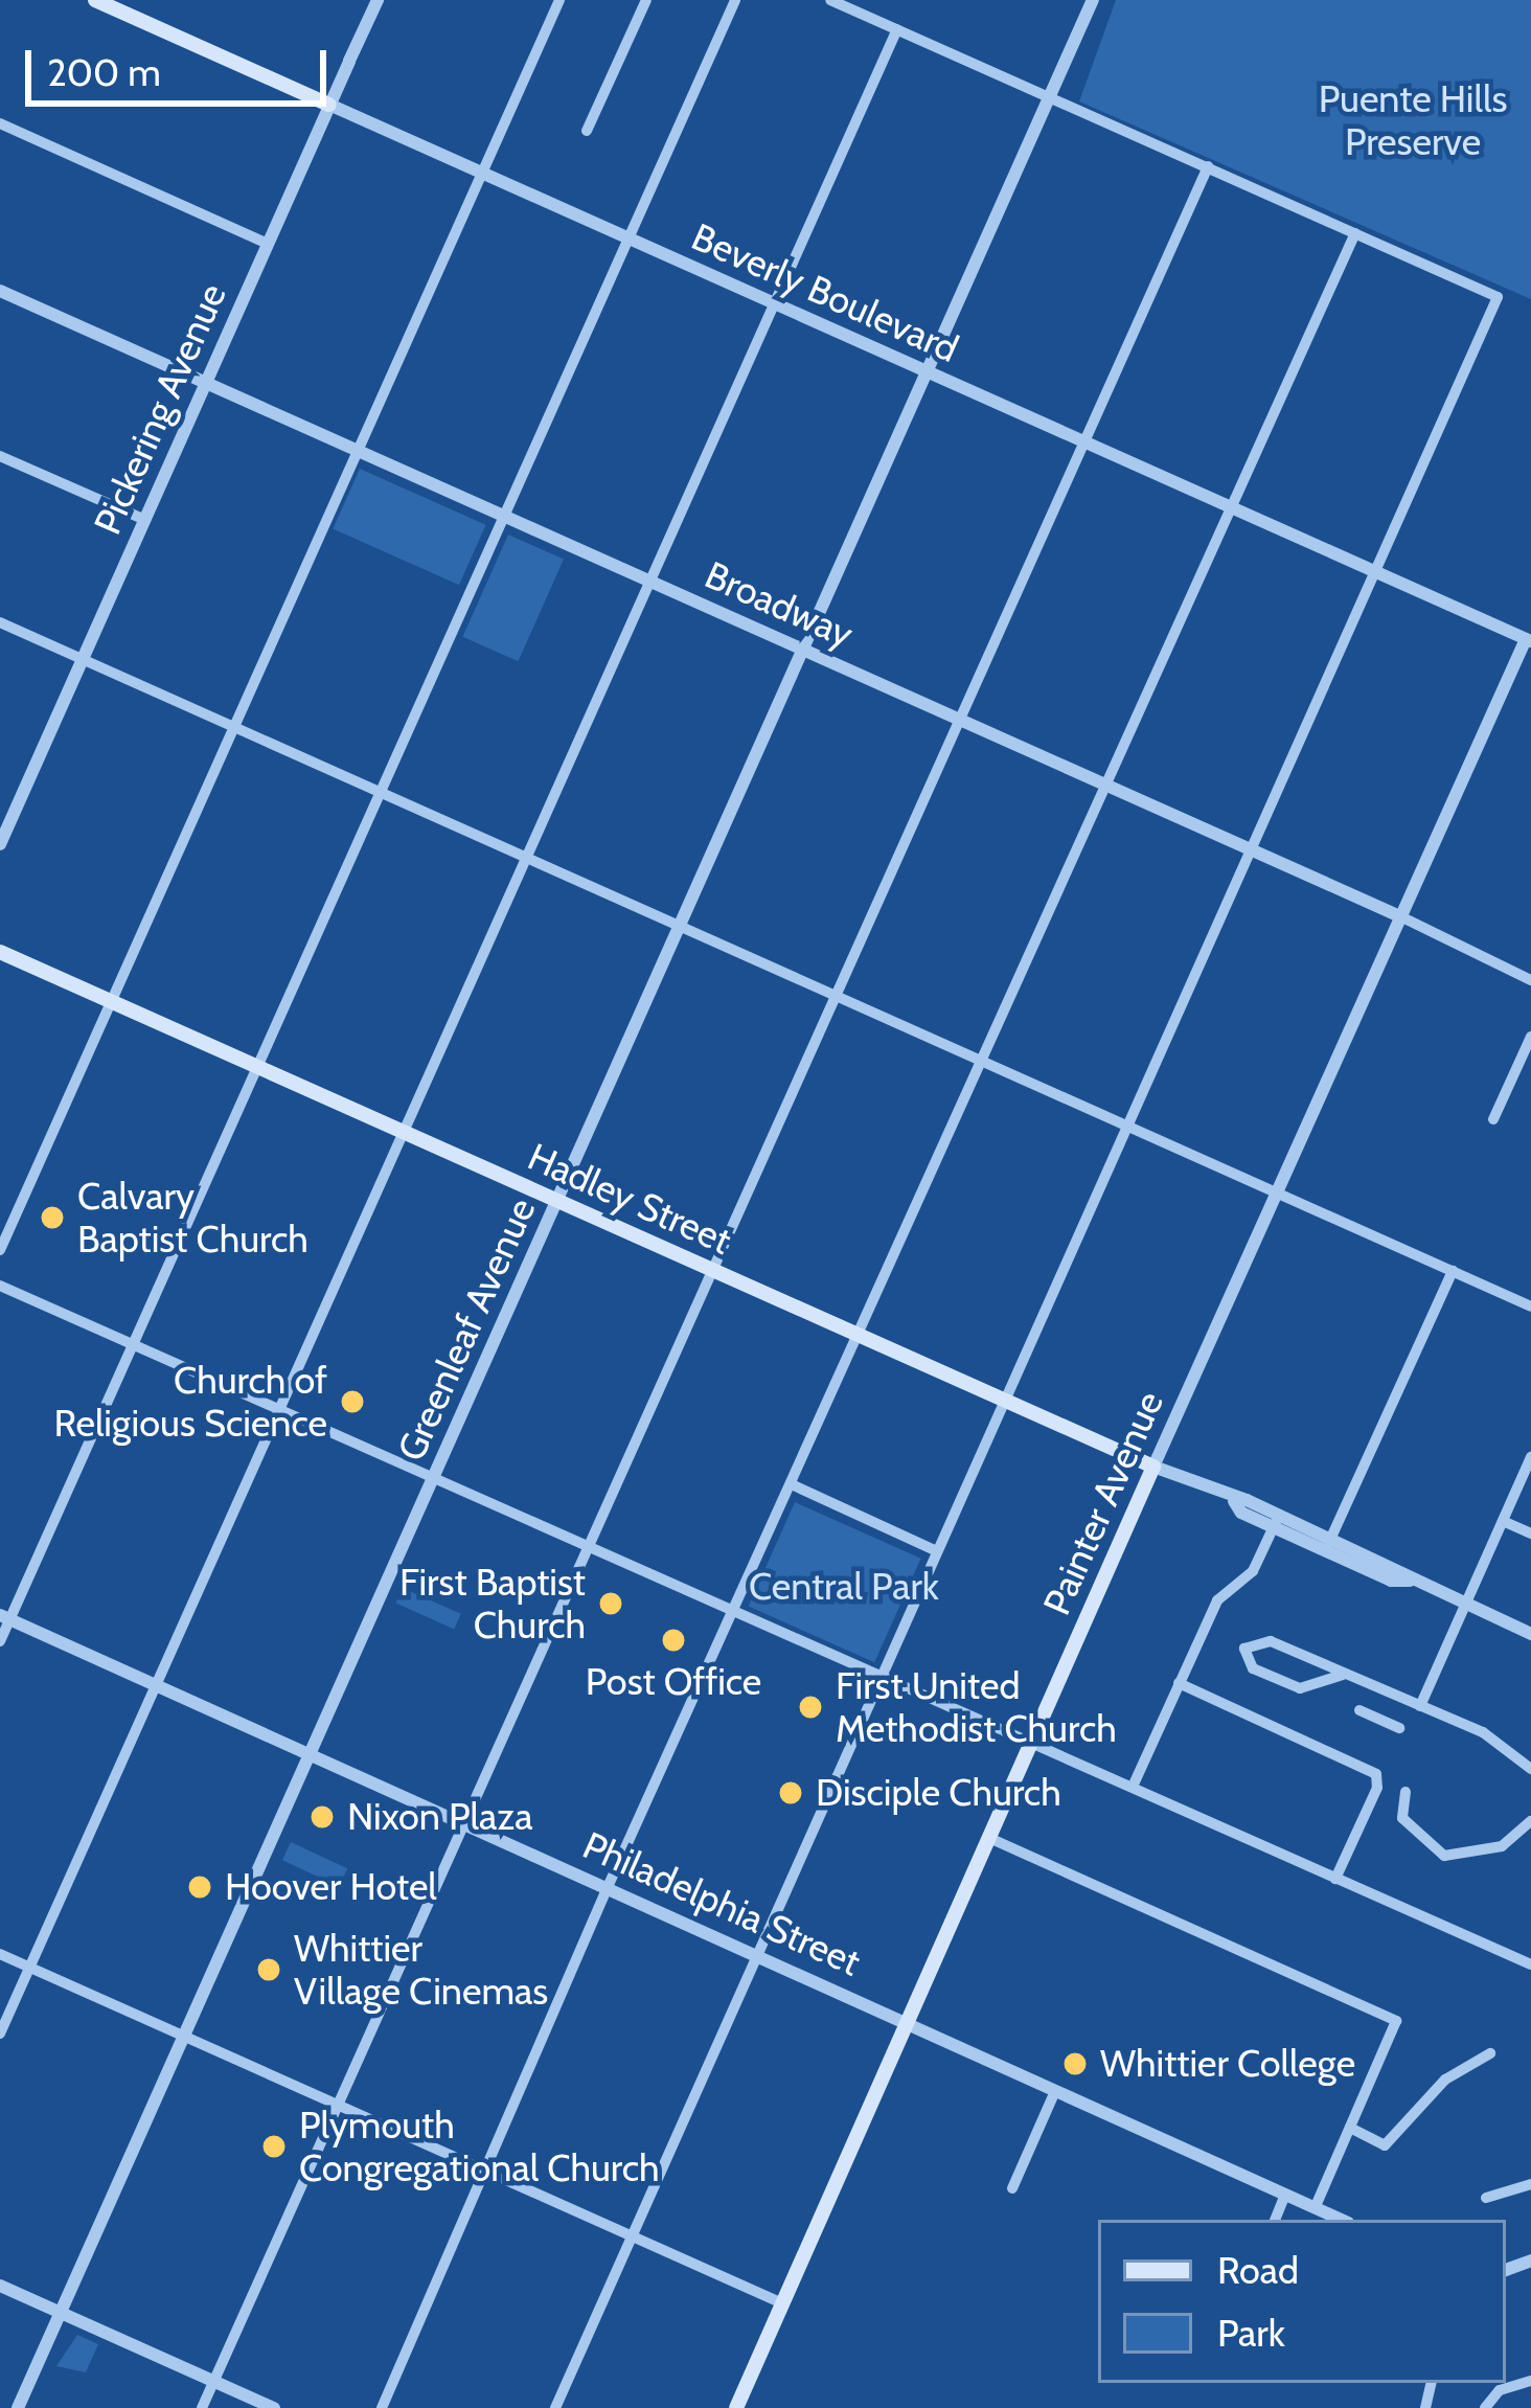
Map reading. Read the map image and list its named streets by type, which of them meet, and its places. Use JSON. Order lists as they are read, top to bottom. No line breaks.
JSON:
{"streets":{"main road":["Beverly Boulevard","Hadley Street","Painter Avenue"],"street":["Pickering Avenue","Broadway","Greenleaf Avenue","Philadelphia Street"]},"crossings":[["Beverly Boulevard","Pickering Avenue"],["Beverly Boulevard","Greenleaf Avenue"],["Beverly Boulevard","Painter Avenue"],["Pickering Avenue","Broadway"],["Broadway","Greenleaf Avenue"],["Broadway","Painter Avenue"],["Hadley Street","Greenleaf Avenue"],["Hadley Street","Painter Avenue"],["Greenleaf Avenue","Philadelphia Street"],["Painter Avenue","Philadelphia Street"]],"parks":["Puente Hills Preserve","Central Park"],"places":["Calvary Baptist Church","Church of Religious Science","First Baptist Church","Post Office","First United Methodist Church","Disciple Church","Nixon Plaza","Hoover Hotel","Whittier Village Cinemas","Whittier College","Plymouth Congregational Church"],"legend":["Road","Park"],"scale_bar":"200 m"}
